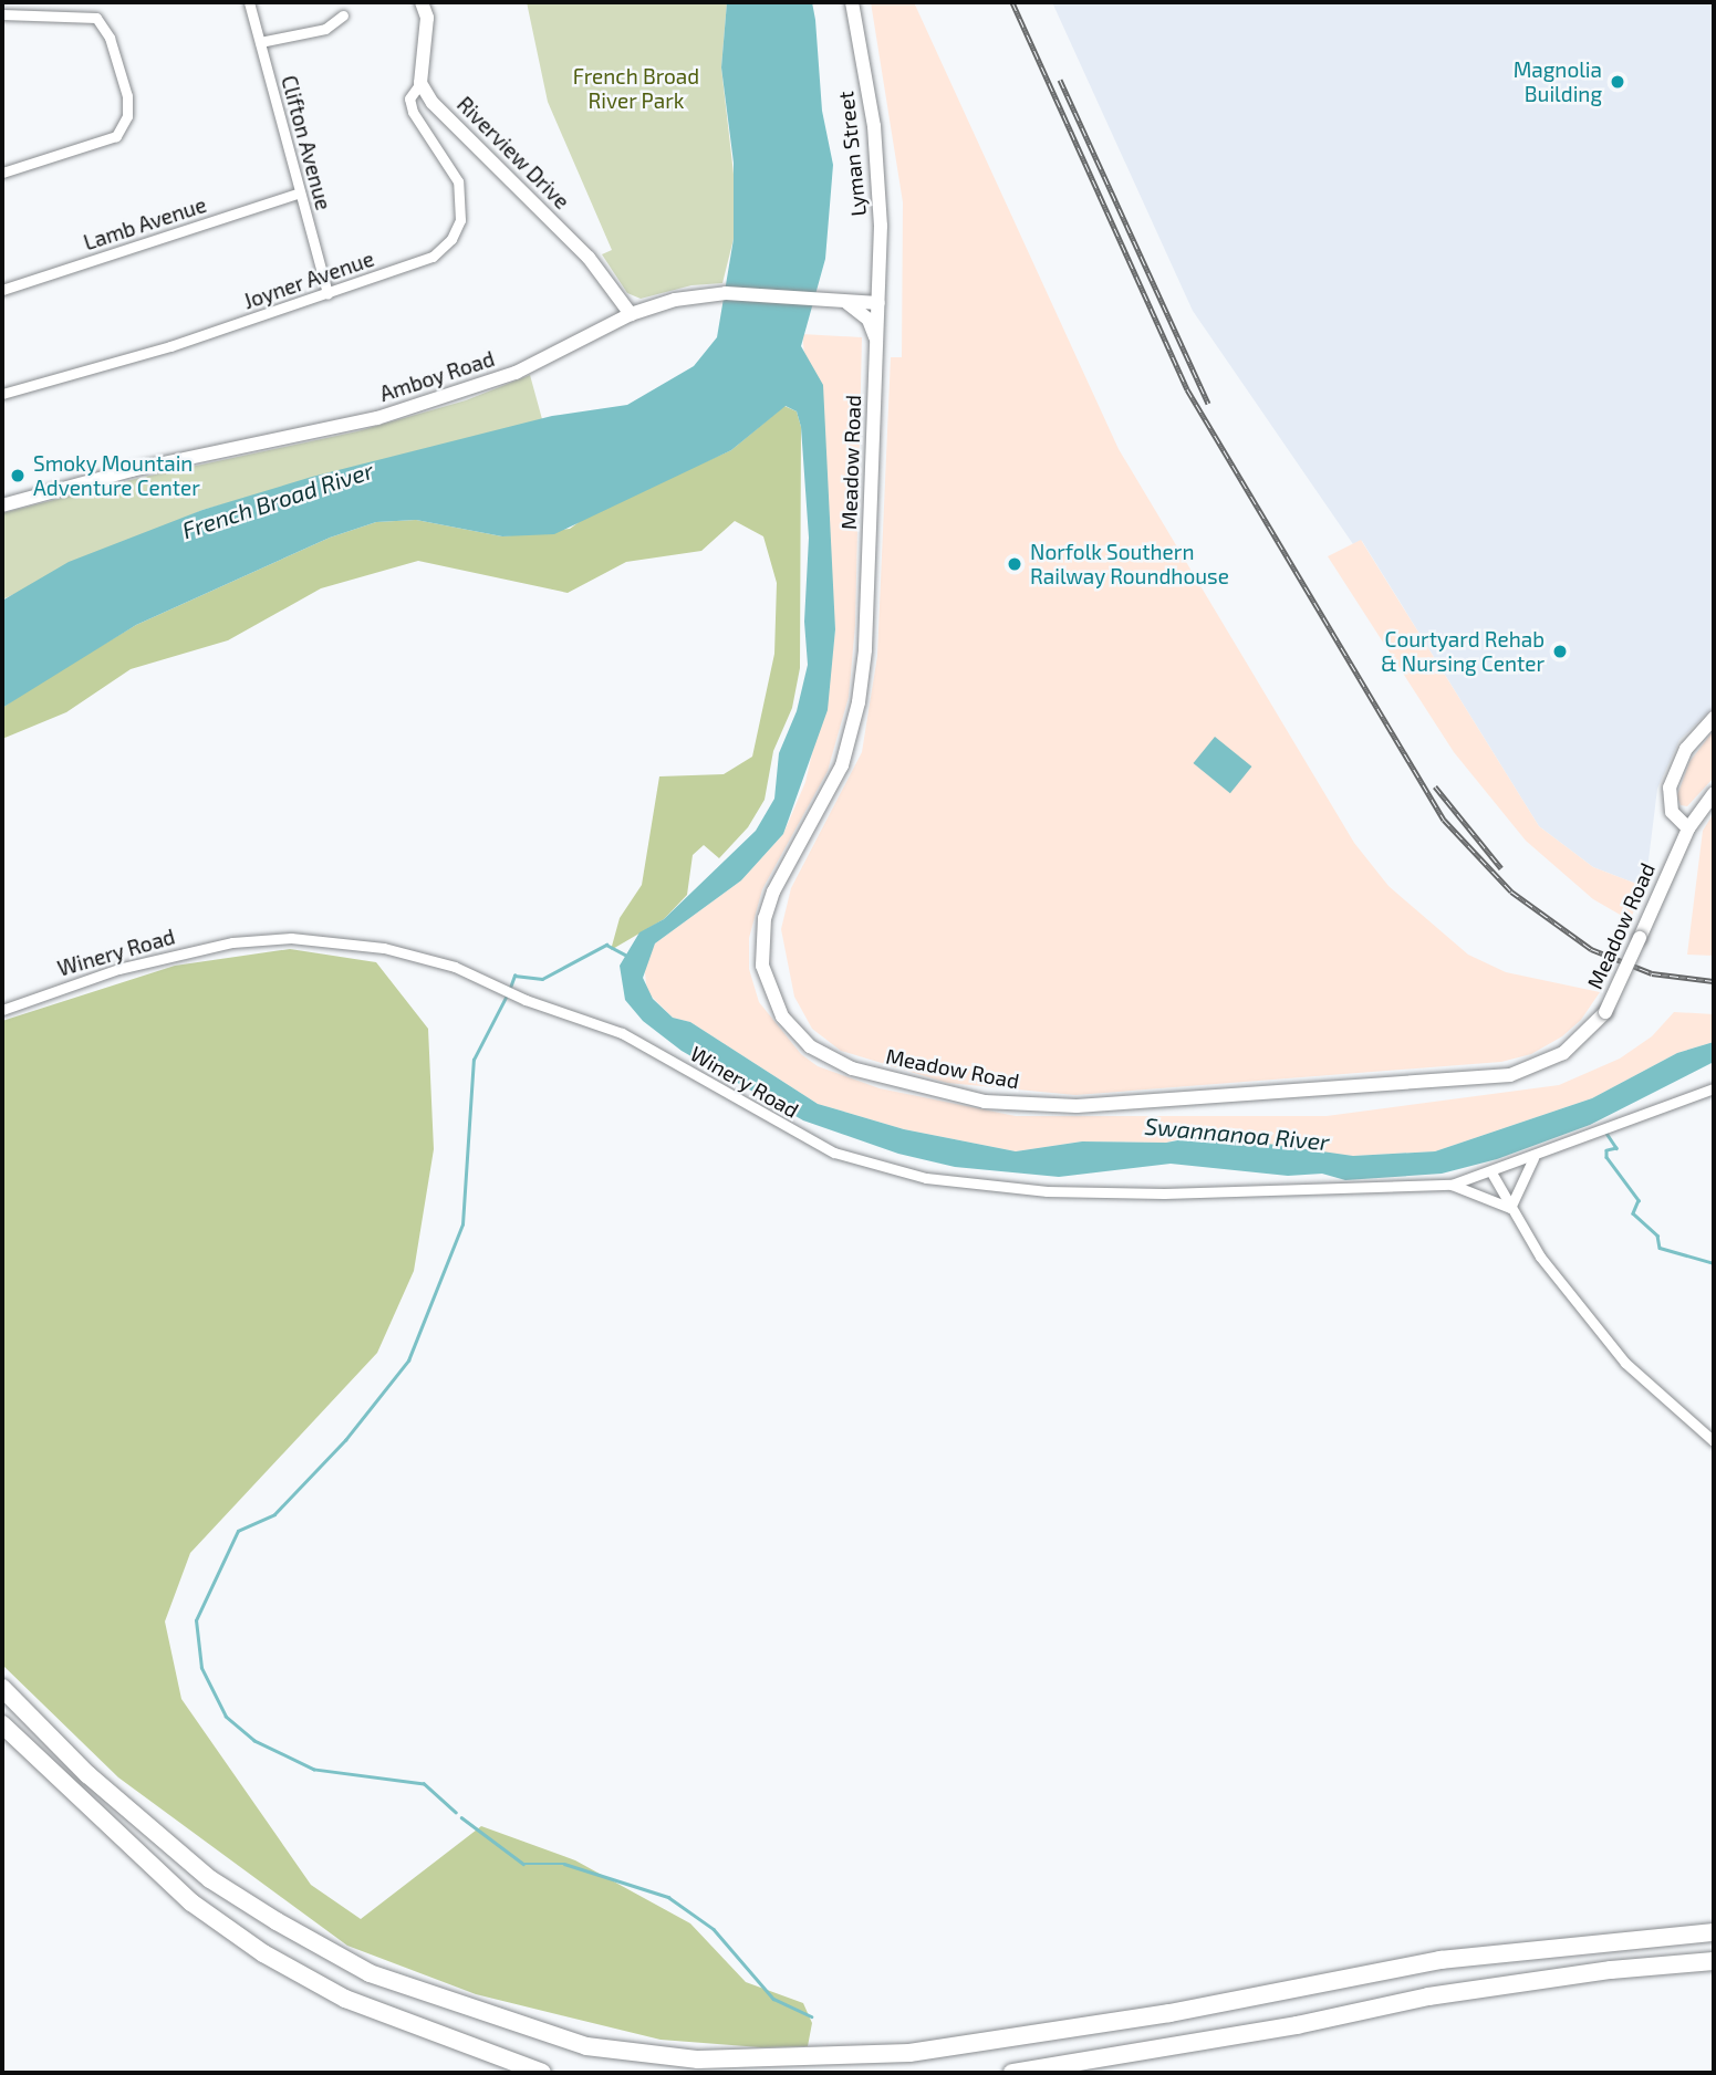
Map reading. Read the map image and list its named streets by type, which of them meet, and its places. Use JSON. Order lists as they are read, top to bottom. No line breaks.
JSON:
{"streets":{"main road":["Riverview Drive","Lyman Street","Amboy Road","Meadow Road"],"street":["Clifton Avenue","Lamb Avenue","Joyner Avenue","Winery Road"]},"crossings":[["Clifton Avenue","Lamb Avenue"],["Clifton Avenue","Joyner Avenue"],["Riverview Drive","Joyner Avenue"],["Riverview Drive","Amboy Road"],["Lyman Street","Amboy Road"],["Lyman Street","Meadow Road"],["Amboy Road","Meadow Road"]],"water":["French Broad River","Swannanoa River"],"parks":["French Broad River Park"],"places":["Magnolia Building","Smoky Mountain Adventure Center","Norfolk Southern Railway Roundhouse","Courtyard Rehab & Nursing Center"]}
